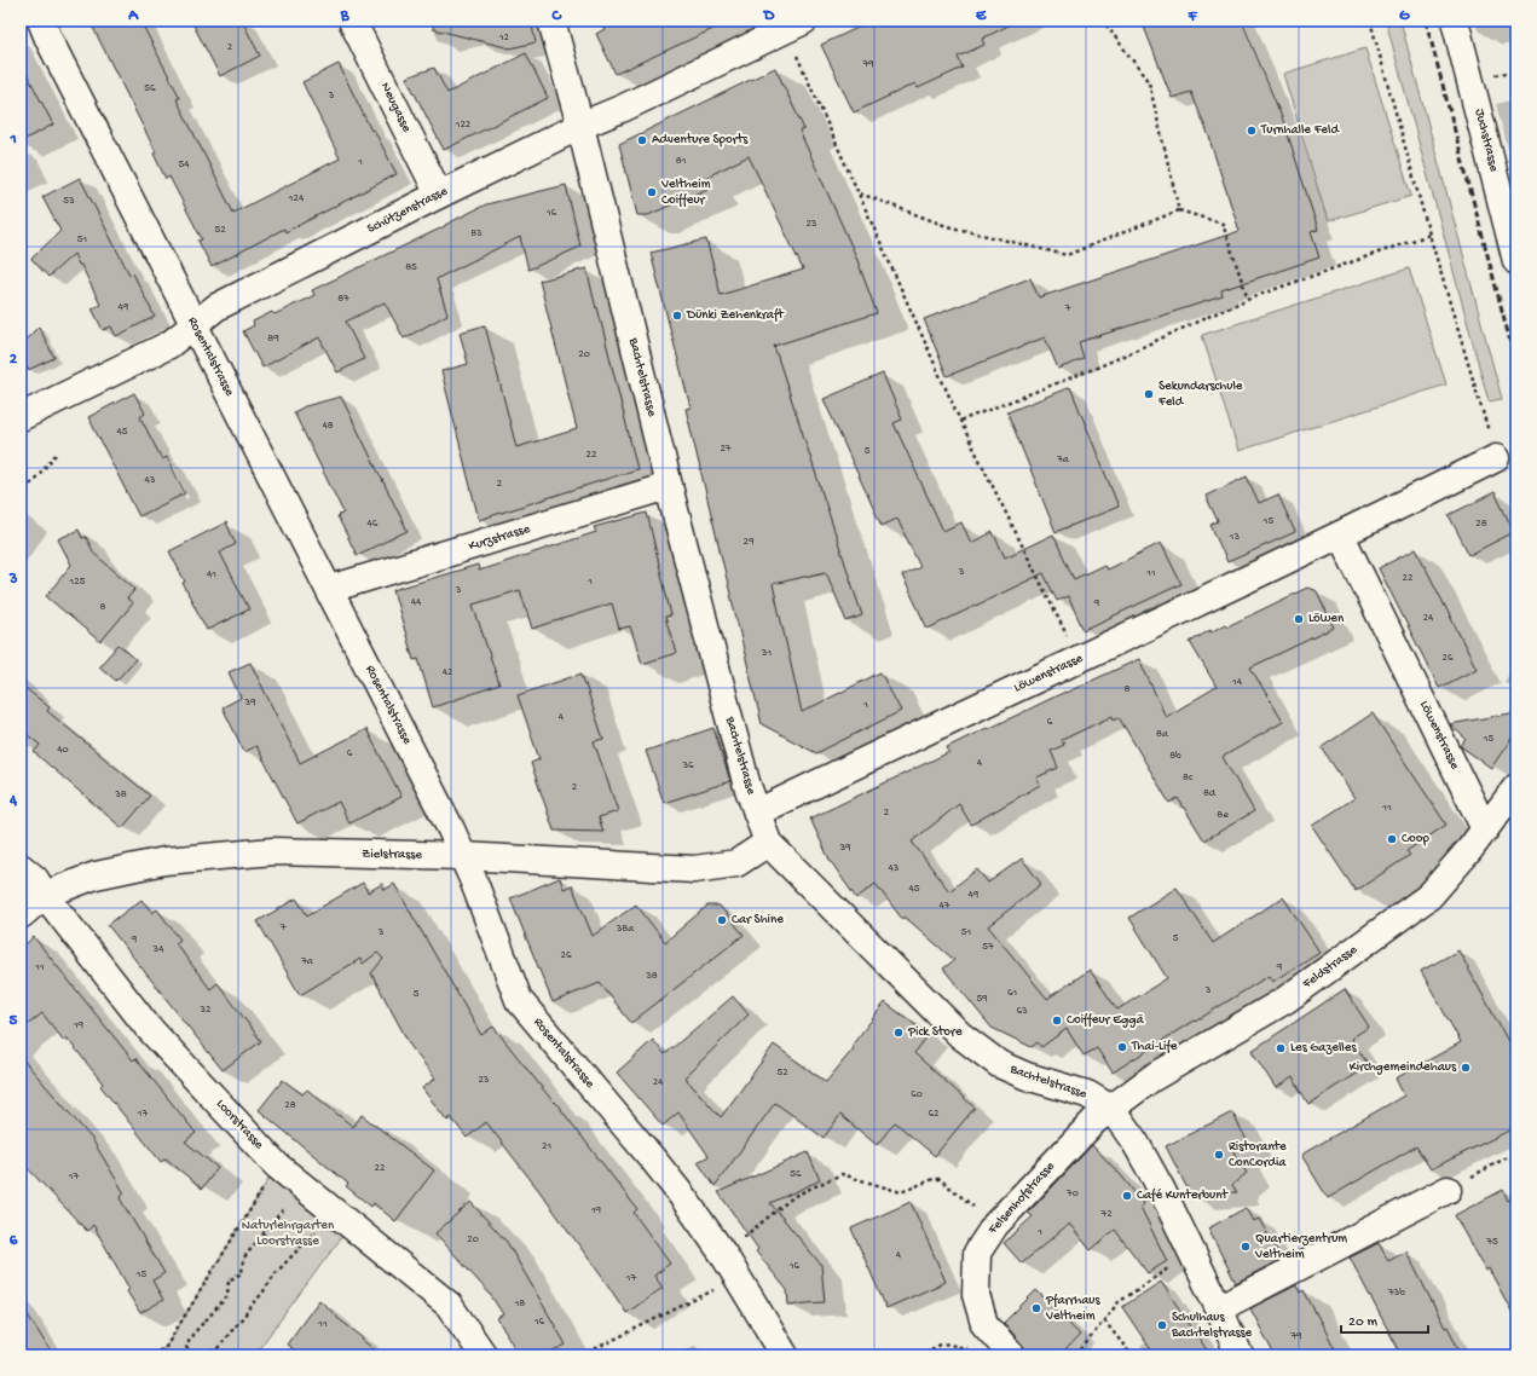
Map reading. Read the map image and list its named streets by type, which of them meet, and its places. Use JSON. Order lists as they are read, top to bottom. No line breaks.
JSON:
{"streets":{"street":["Neugasse","Juchstrasse","Schützenstrasse","Rosentalstrasse","Bachtelstrasse","Kurzstrasse","Löwenstrasse","Zielstrasse","Feldstrasse","Loorstrasse","Felsenhofstrasse"]},"crossings":[["Neugasse","Schützenstrasse"],["Schützenstrasse","Rosentalstrasse"],["Schützenstrasse","Bachtelstrasse"],["Rosentalstrasse","Kurzstrasse"],["Rosentalstrasse","Zielstrasse"],["Bachtelstrasse","Kurzstrasse"],["Bachtelstrasse","Löwenstrasse"],["Bachtelstrasse","Zielstrasse"],["Bachtelstrasse","Feldstrasse"],["Bachtelstrasse","Felsenhofstrasse"],["Löwenstrasse","Feldstrasse"],["Zielstrasse","Loorstrasse"],["Feldstrasse","Felsenhofstrasse"]],"parks":["Naturlehrgarten Loorstrasse"],"places":["Turnhalle Feld","Adventure Sports","Veltheim Coiffeur","Dünki Zehenkraft","Sekundarschule Feld","Löwen","Coop","Car Shine","Coiffeur Eggä","Pick Store","Thai-Life","Les Gazelles","Kirchgemeindehaus","Ristorante ConCordia","Café Kunterbunt","Quartierzentrum Veltheim","Pfarrhaus Veltheim","Schulhaus Bachtelstrasse"],"house_numbers":["12","2","79","56","3","122","81","1","54","124","53","16","23","52","83","51","85","87","49","7","89","20","48","45","27","5","22","7a","43","2","15","46","28","13","29","3","11","41","22","125","1","3","44","9","8","24","31","26","42","14","8","39","1","4","6","8a","15","40","6","8b","4","36","8c","2","8d","38","11","2","8e","39","43","45","49","47","7","38a","3","51","5","9","57","34","26","7a","11","9","38","3","61","5","59","32","63","19","52","23","24","60","28","17","62","21","22","56","17","70","19","72","1","20","75","4","16","15","17","73b","18","16","11","79"],"scale_bar":"20 m","grid":{"columns":["A","B","C","D","E","F","G"],"rows":["1","2","3","4","5","6"]}}
